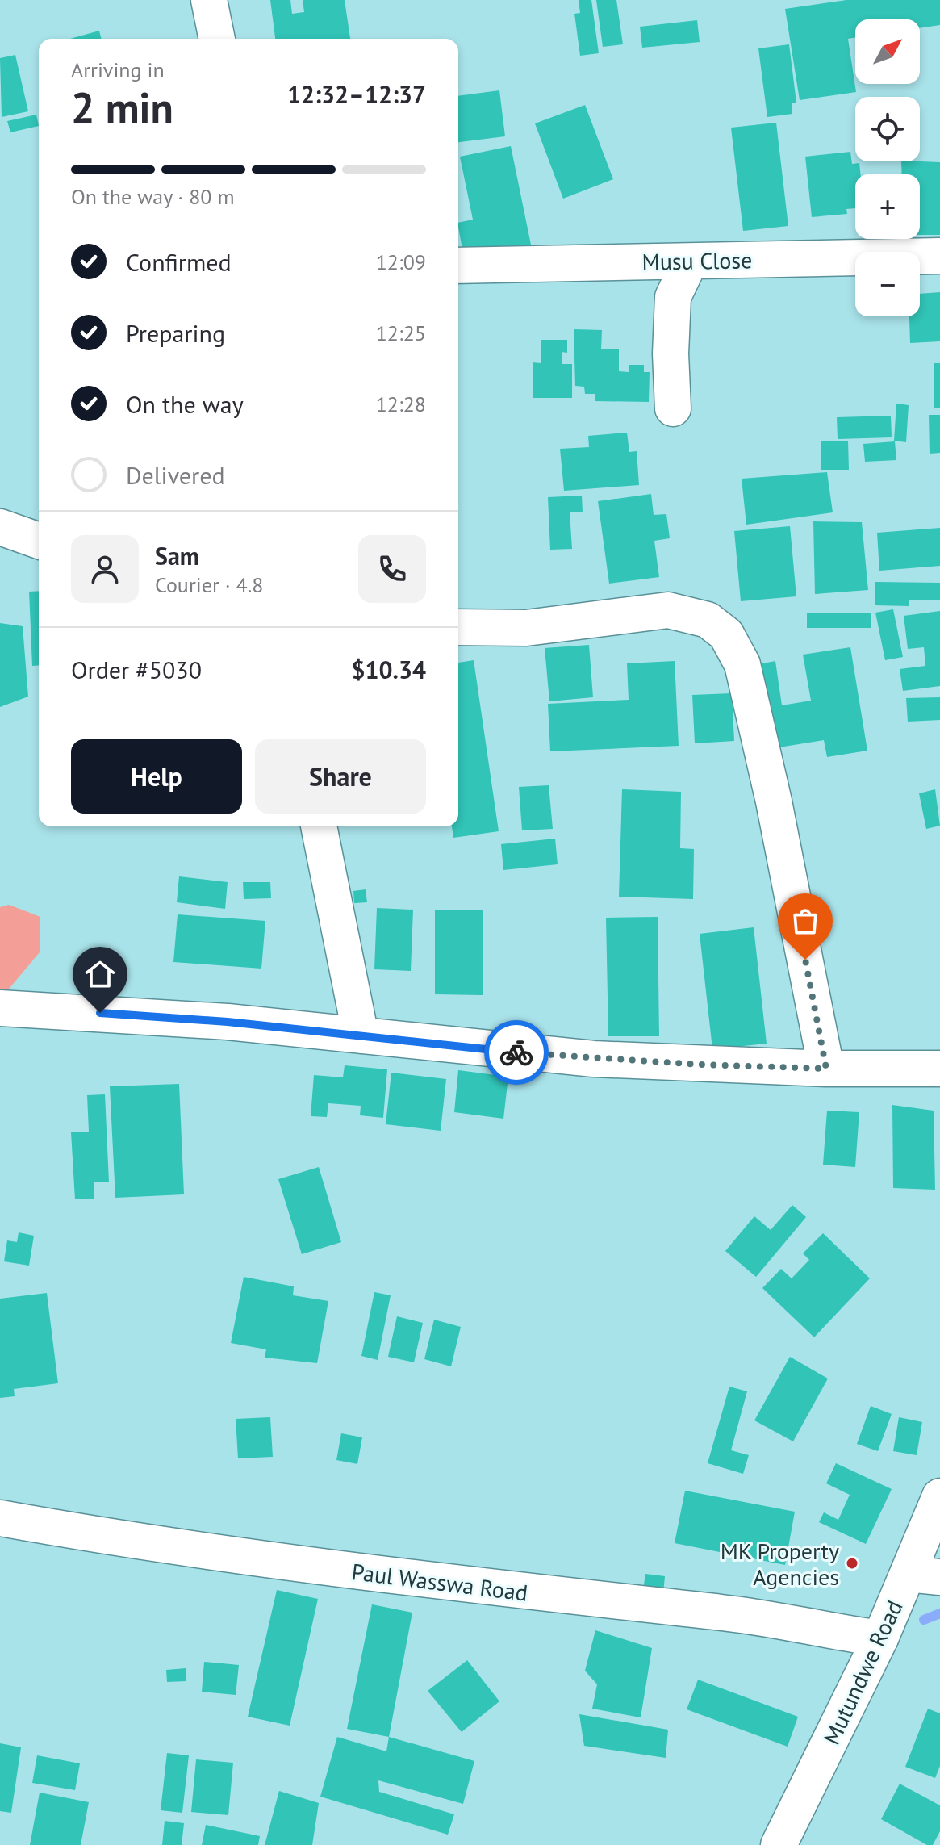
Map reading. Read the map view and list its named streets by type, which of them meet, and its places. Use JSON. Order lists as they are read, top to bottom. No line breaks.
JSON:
{"streets":{"street":["Musu Close","Paul Wasswa Road","Mutundwe Road"]},"crossings":[["Paul Wasswa Road","Mutundwe Road"]],"places":["MK Property Agencies"],"north":"top right","page":{"map_buttons":["+","−"],"heading":["2 min","Arriving in","12:32–12:37"],"panel":["Sam","Courier · 4.8","Order #5030","$10.34"],"bar":"On the way · 80 m","list":[["Confirmed","12:09"],["Preparing","12:25"],["On the way","12:28"],"Delivered"],"buttons":["Help","Share"]}}
